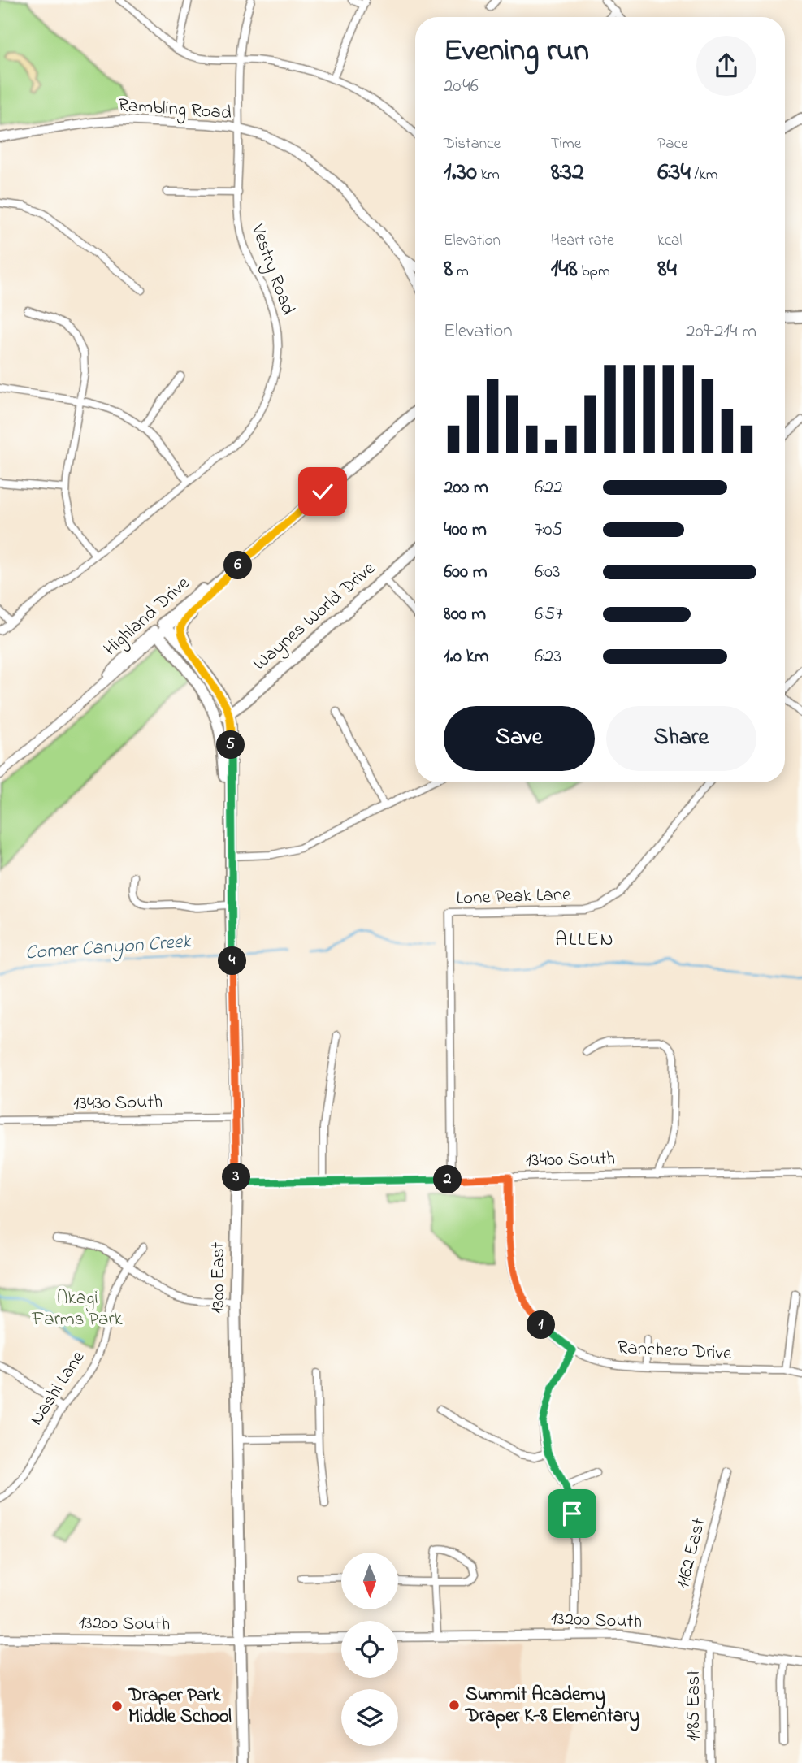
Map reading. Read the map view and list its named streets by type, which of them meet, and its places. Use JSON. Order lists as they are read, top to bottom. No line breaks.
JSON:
{"streets":{"main road":["Highland Drive","Waynes World Drive","1300 East"],"street":["Rambling Road","Vestry Road","Lone Peak Lane","13430 South","13400 South","Ranchero Drive","Nashi Lane","1162 East","13200 South","1185 East"]},"crossings":[["Rambling Road","Vestry Road"],["Highland Drive","1300 East"],["Waynes World Drive","1300 East"],["Lone Peak Lane","13400 South"],["13430 South","1300 East"],["13400 South","1300 East"],["13400 South","Ranchero Drive"],["1300 East","13200 South"],["1162 East","13200 South"],["13200 South","1185 East"]],"districts":["ALLEN"],"water":["Corner Canyon Creek"],"parks":["Akagi Farms Park"],"places":["Summit Academy Draper K-8 Elementary","Draper Park Middle School"],"north":"bottom","page":{"heading":["Evening run","20:46"],"stats":[["Distance","1.30 km"],["Time","8:32"],["Pace","6:34 /km"],["Elevation","8 m"],["Heart rate","148 bpm"],["kcal","84"]],"chart":["Elevation","209–214 m"],"list":[{"name":"200 m","note":"6:22"},{"name":"400 m","note":"7:05"},{"name":"600 m","note":"6:03"},{"name":"800 m","note":"6:57"},{"name":"1.0 km","note":"6:23"}],"pins":["6","5","4","3","2","1"],"buttons":["Save","Share"]}}
